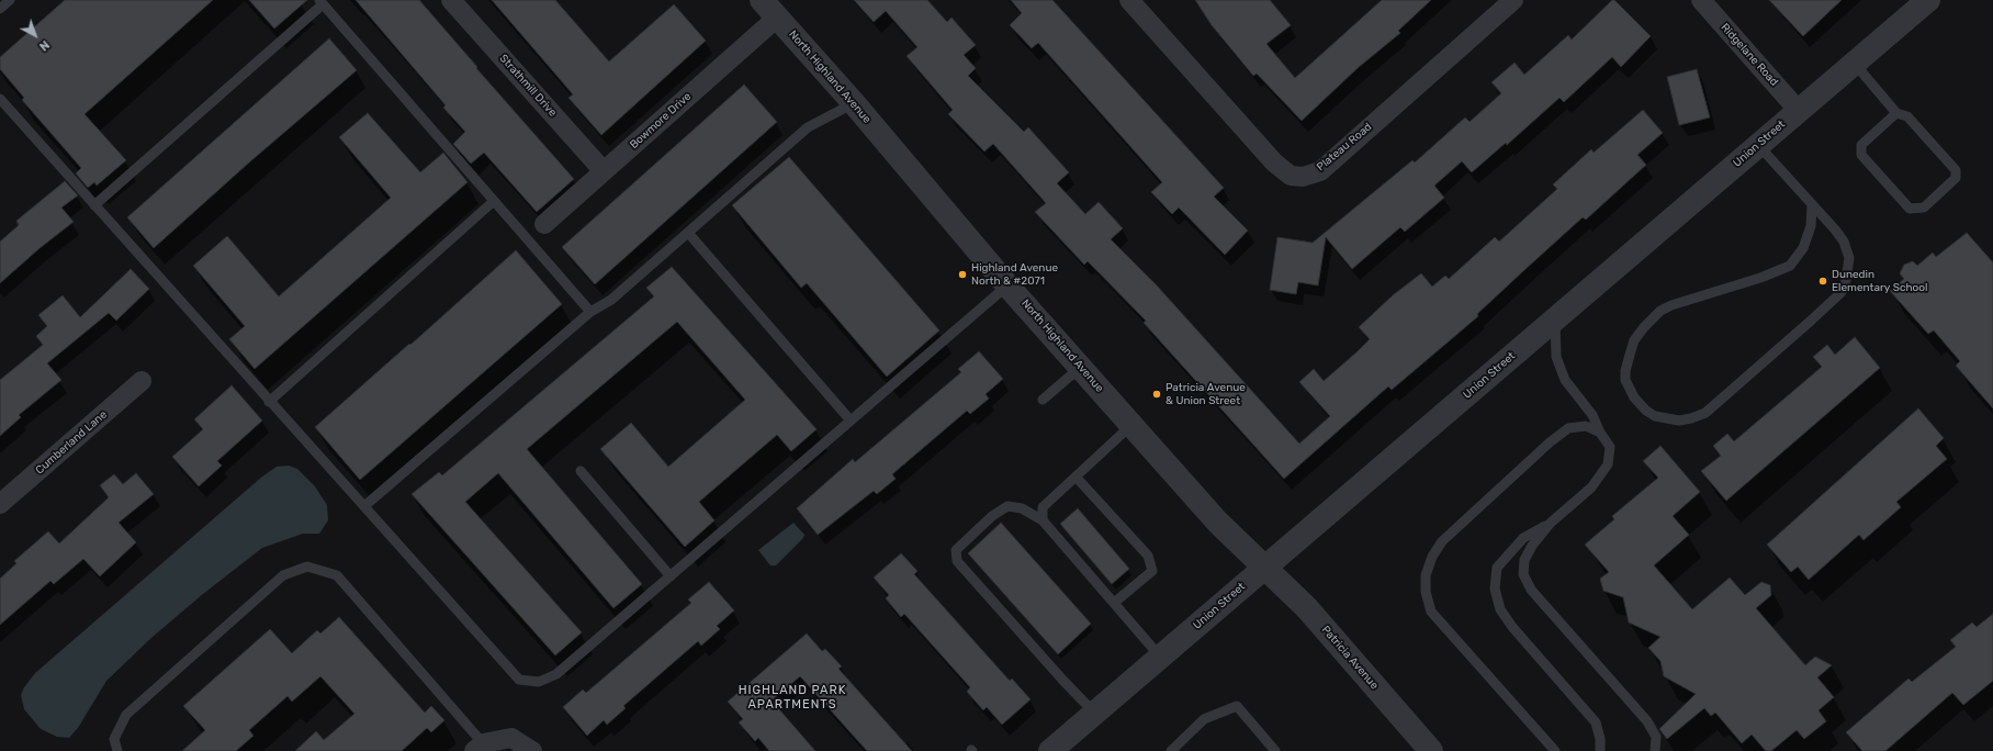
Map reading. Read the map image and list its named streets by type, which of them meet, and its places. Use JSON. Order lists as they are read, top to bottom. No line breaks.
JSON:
{"streets":{"street":["Ridgelane Road","North Highland Avenue","Strathmill Drive","Bowmore Drive","Union Street","Plateau Road","Cumberland Lane","Patricia Avenue"]},"crossings":[["Ridgelane Road","Union Street"],["North Highland Avenue","Bowmore Drive"],["North Highland Avenue","Union Street"],["North Highland Avenue","Patricia Avenue"],["Strathmill Drive","Bowmore Drive"],["Union Street","Patricia Avenue"]],"districts":["HIGHLAND PARK APARTMENTS"],"places":["Highland Avenue North & #2071","Dunedin Elementary School","Patricia Avenue & Union Street"],"north":"bottom right"}
